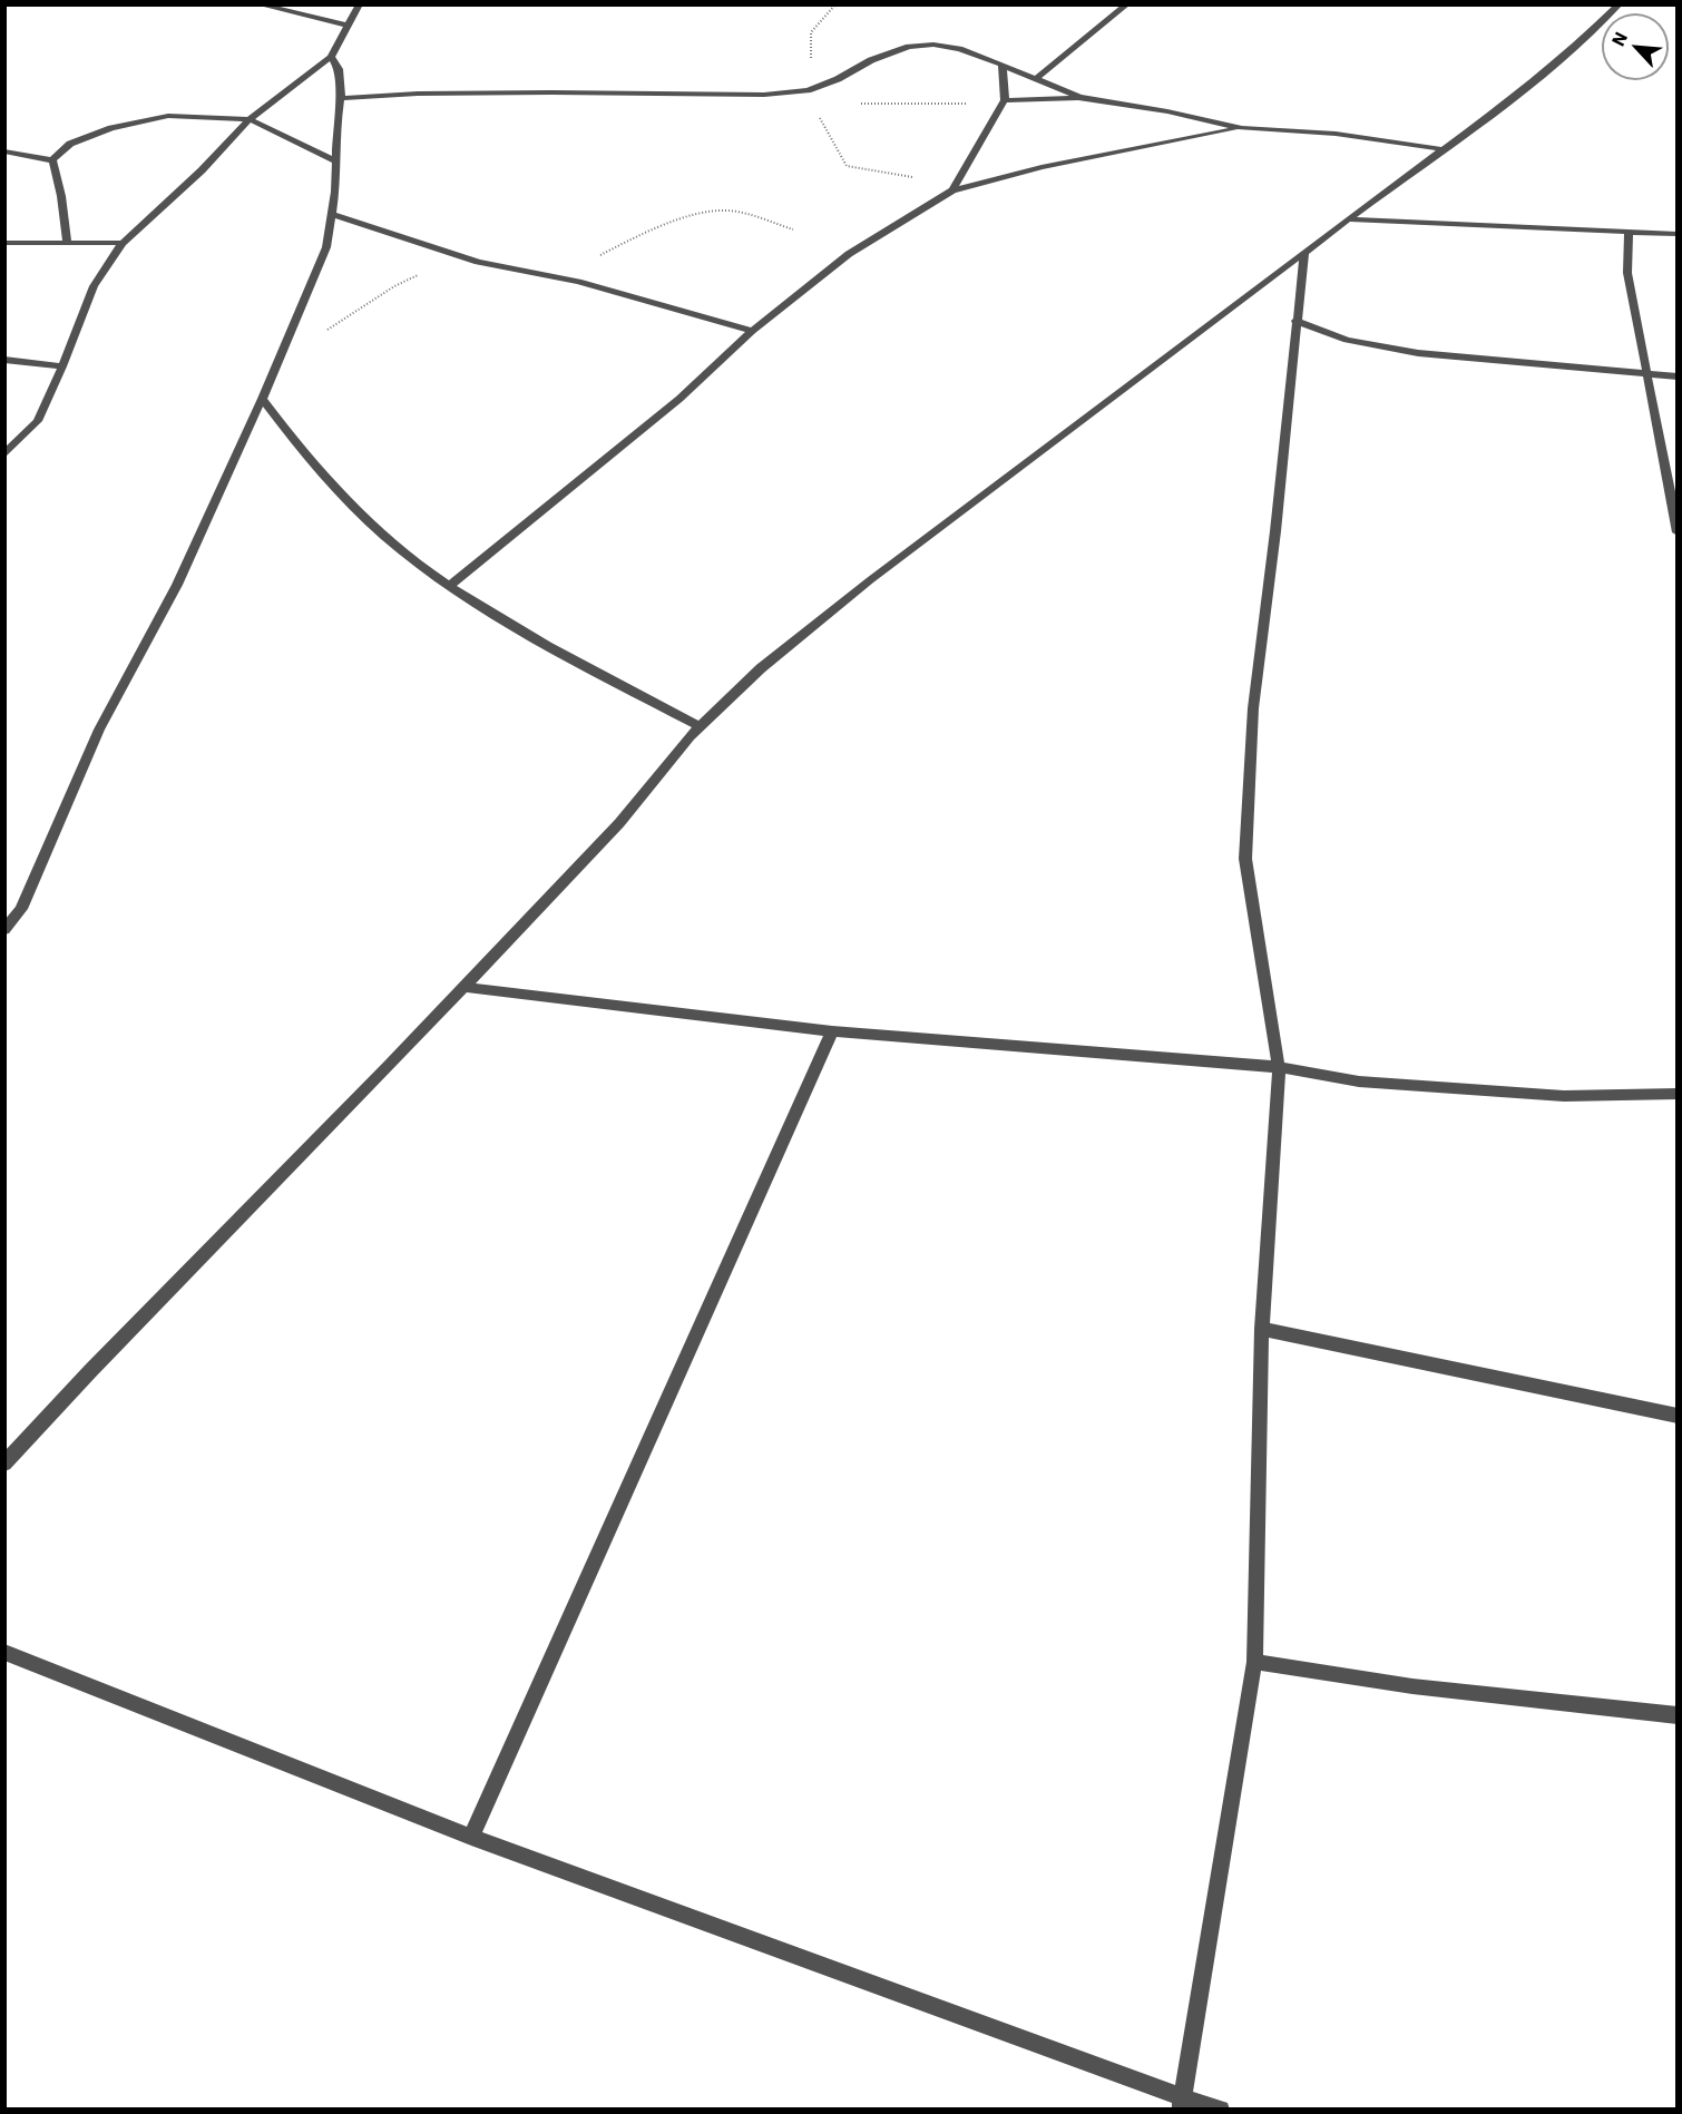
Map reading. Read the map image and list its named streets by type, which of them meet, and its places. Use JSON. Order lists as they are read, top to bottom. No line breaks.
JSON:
{"north":"top left"}
